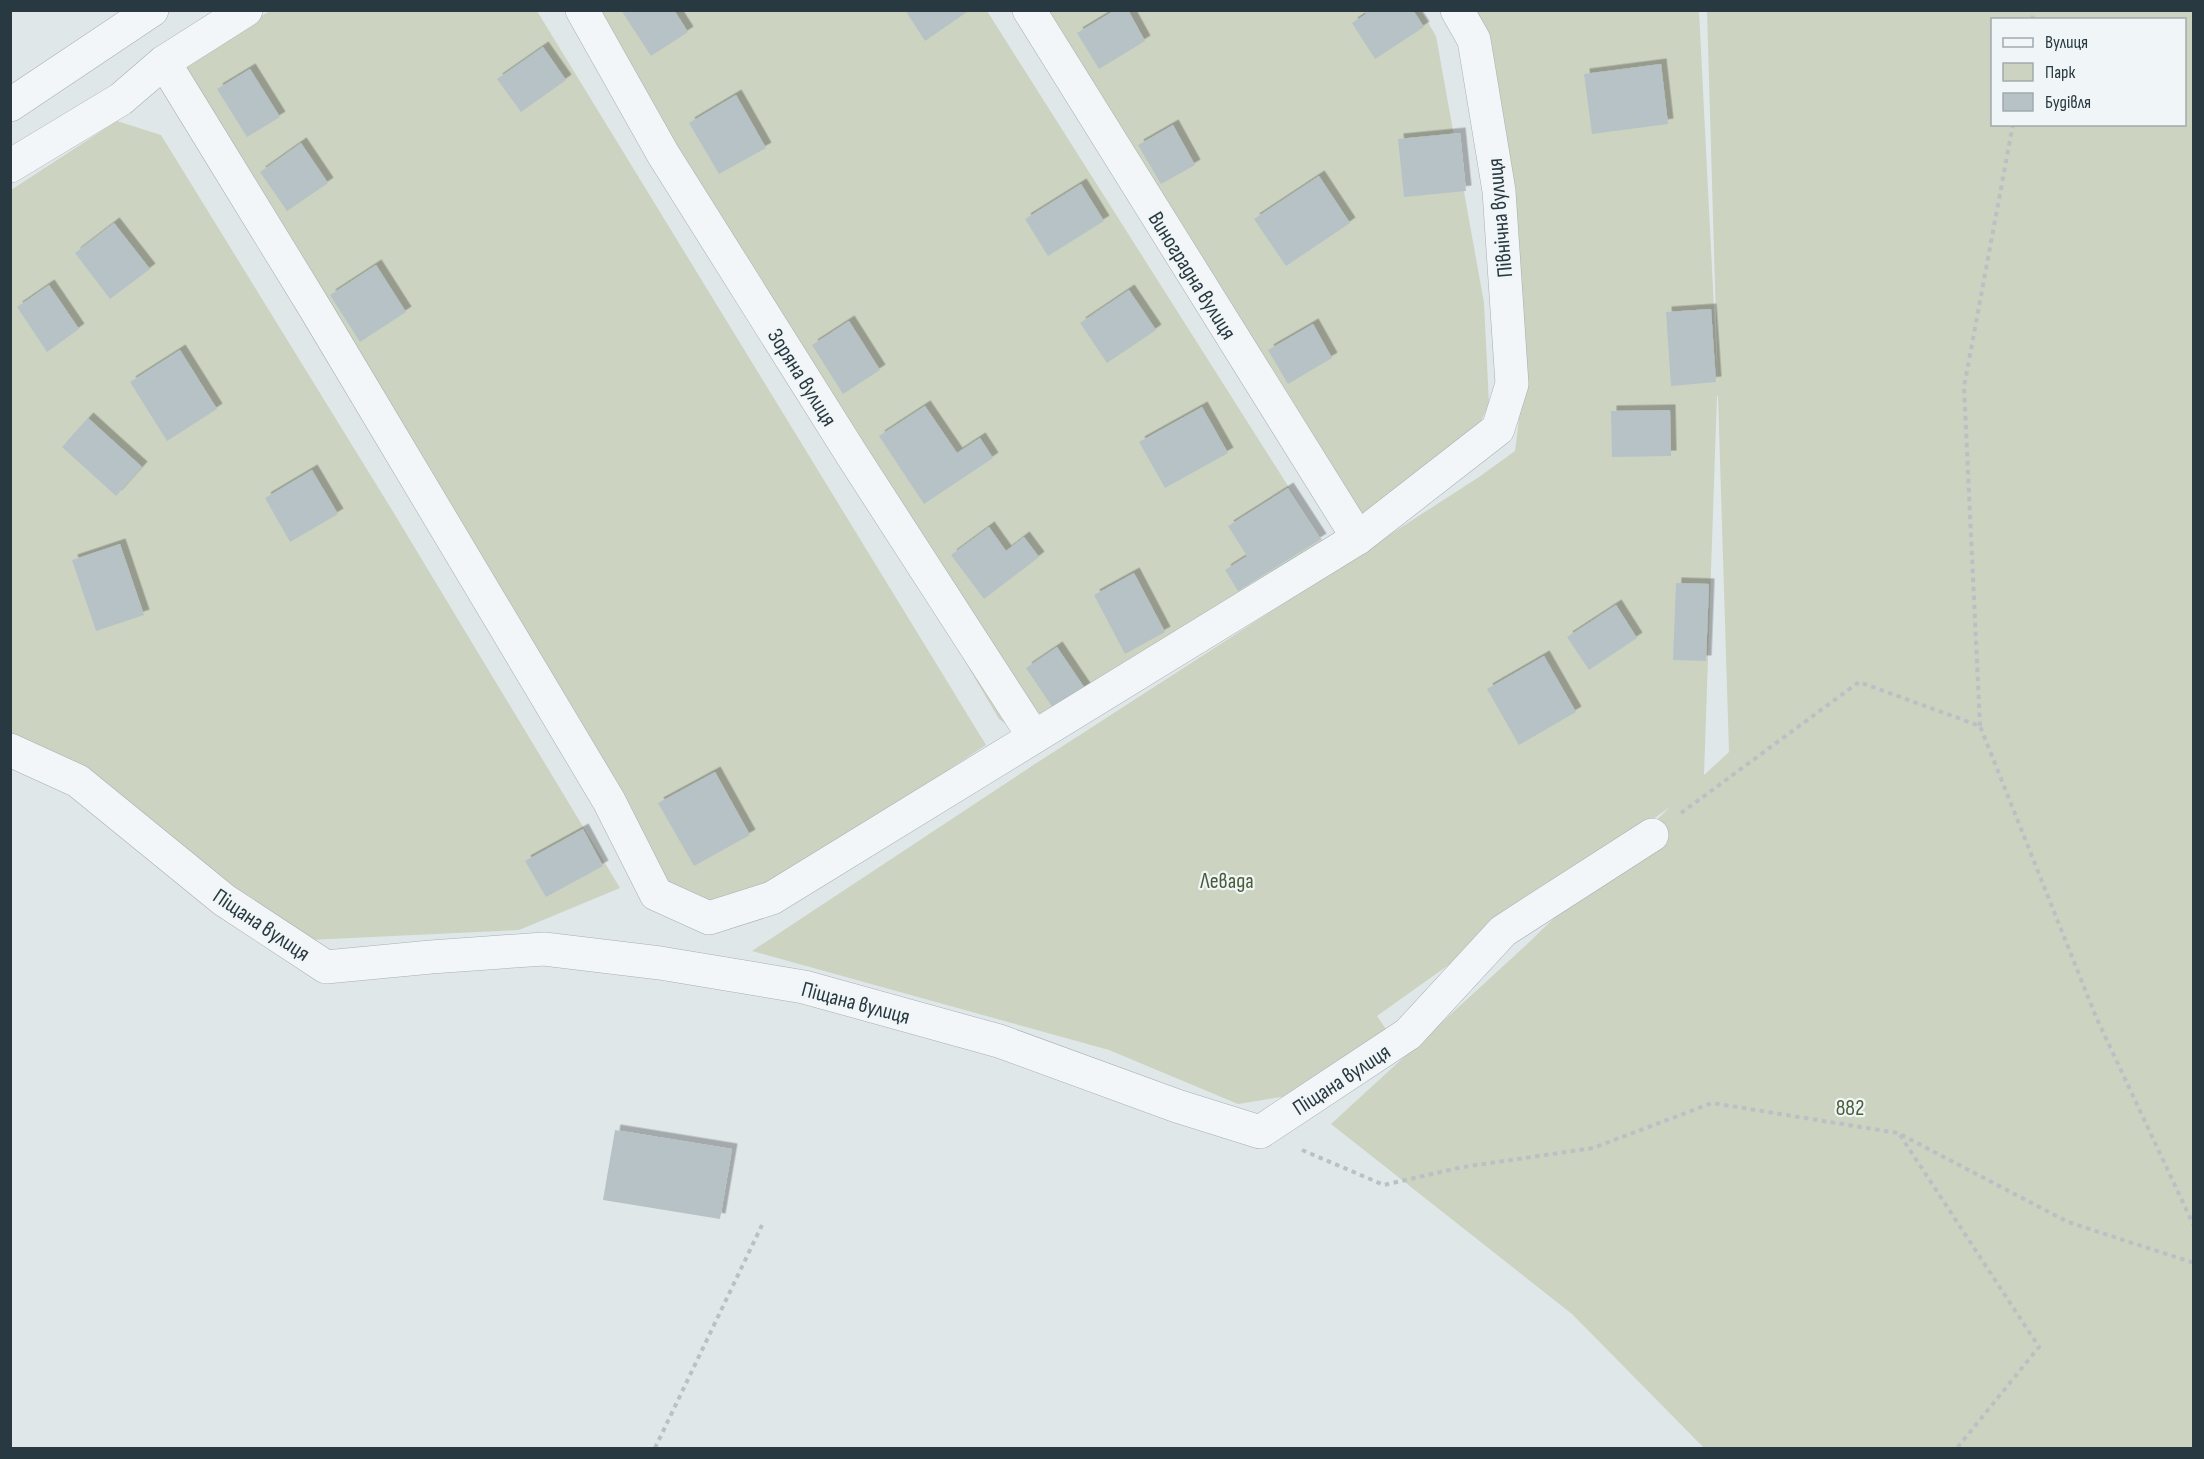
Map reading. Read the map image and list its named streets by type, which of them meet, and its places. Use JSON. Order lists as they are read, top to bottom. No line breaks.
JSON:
{"streets":{"street":["Північна вулиця","Виноградна вулиця","Зоряна вулиця","Піщана вулиця"]},"crossings":[["Північна вулиця","Виноградна вулиця"]],"parks":["Левада","882"],"legend":["Вулиця","Парк","Будівля"]}
